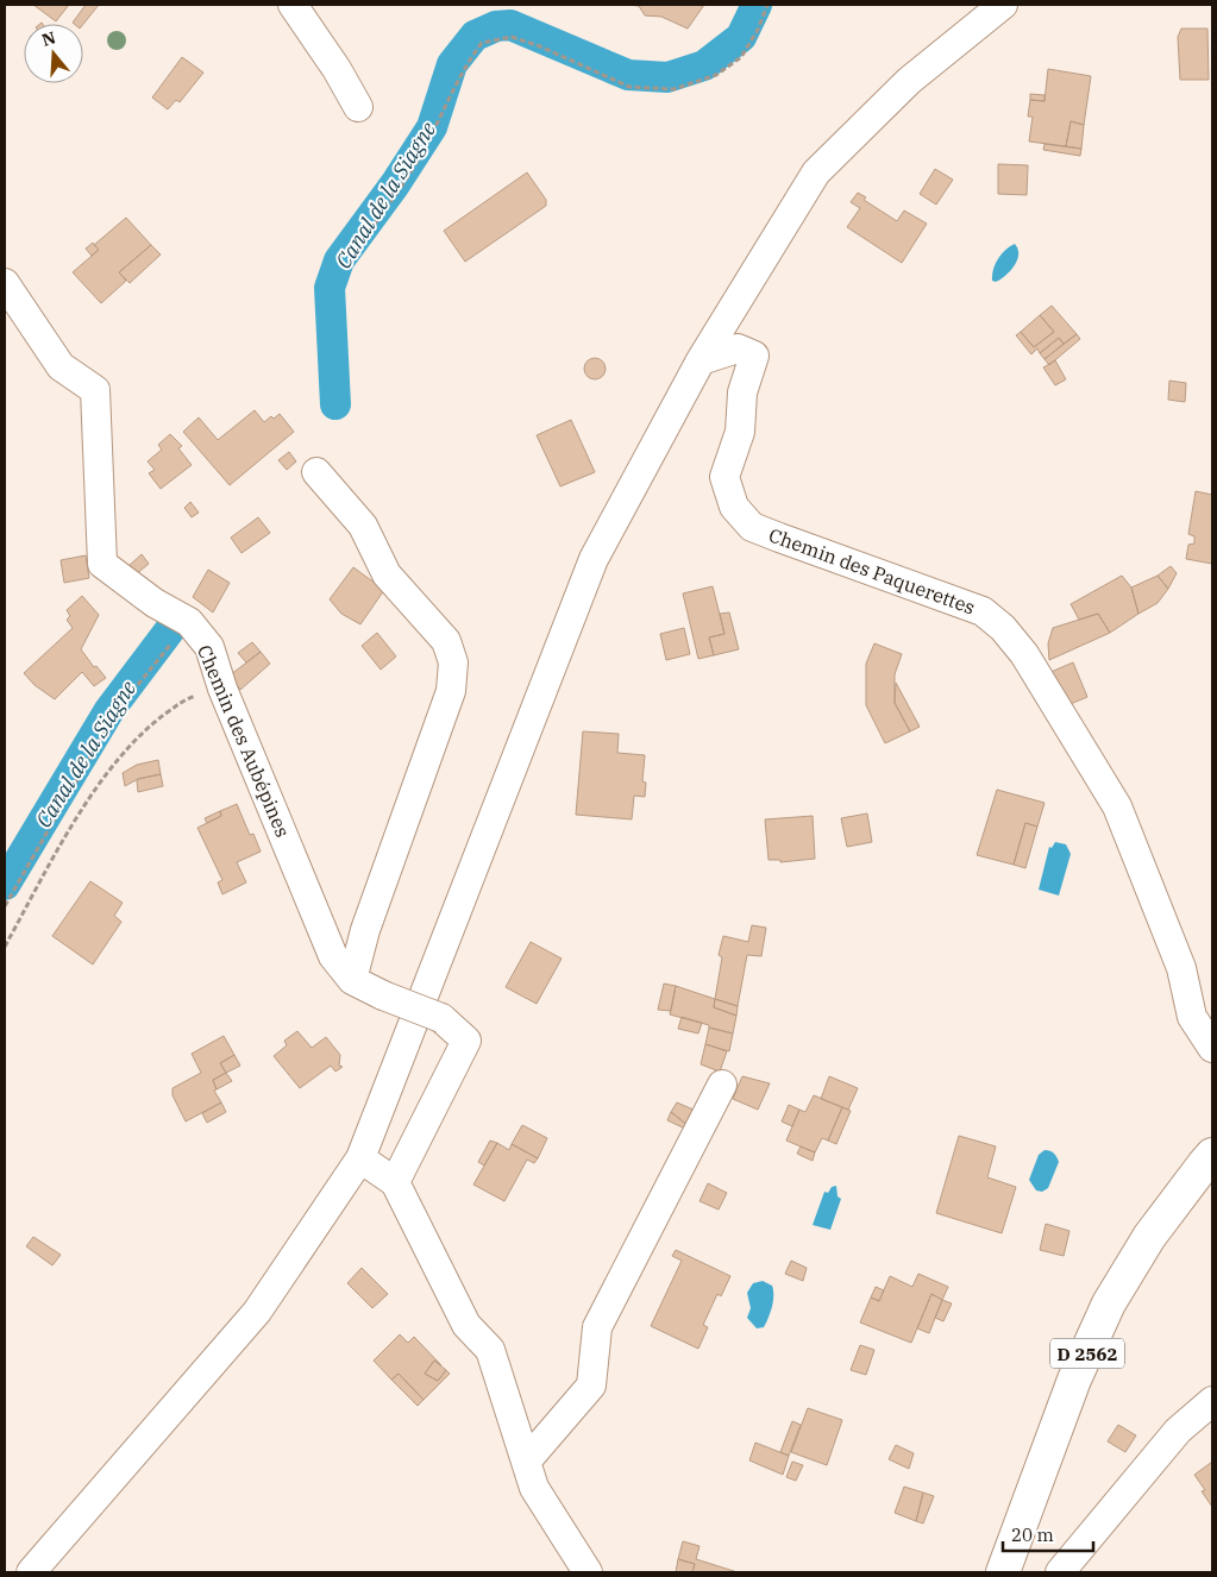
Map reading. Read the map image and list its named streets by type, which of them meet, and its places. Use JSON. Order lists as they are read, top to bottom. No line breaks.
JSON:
{"streets":{"main road":["D 2562"],"street":["Chemin des Paquerettes","Chemin des Aubépines"]},"water":["Canal de la Siagne"],"scale_bar":"20 m","north":"top"}
